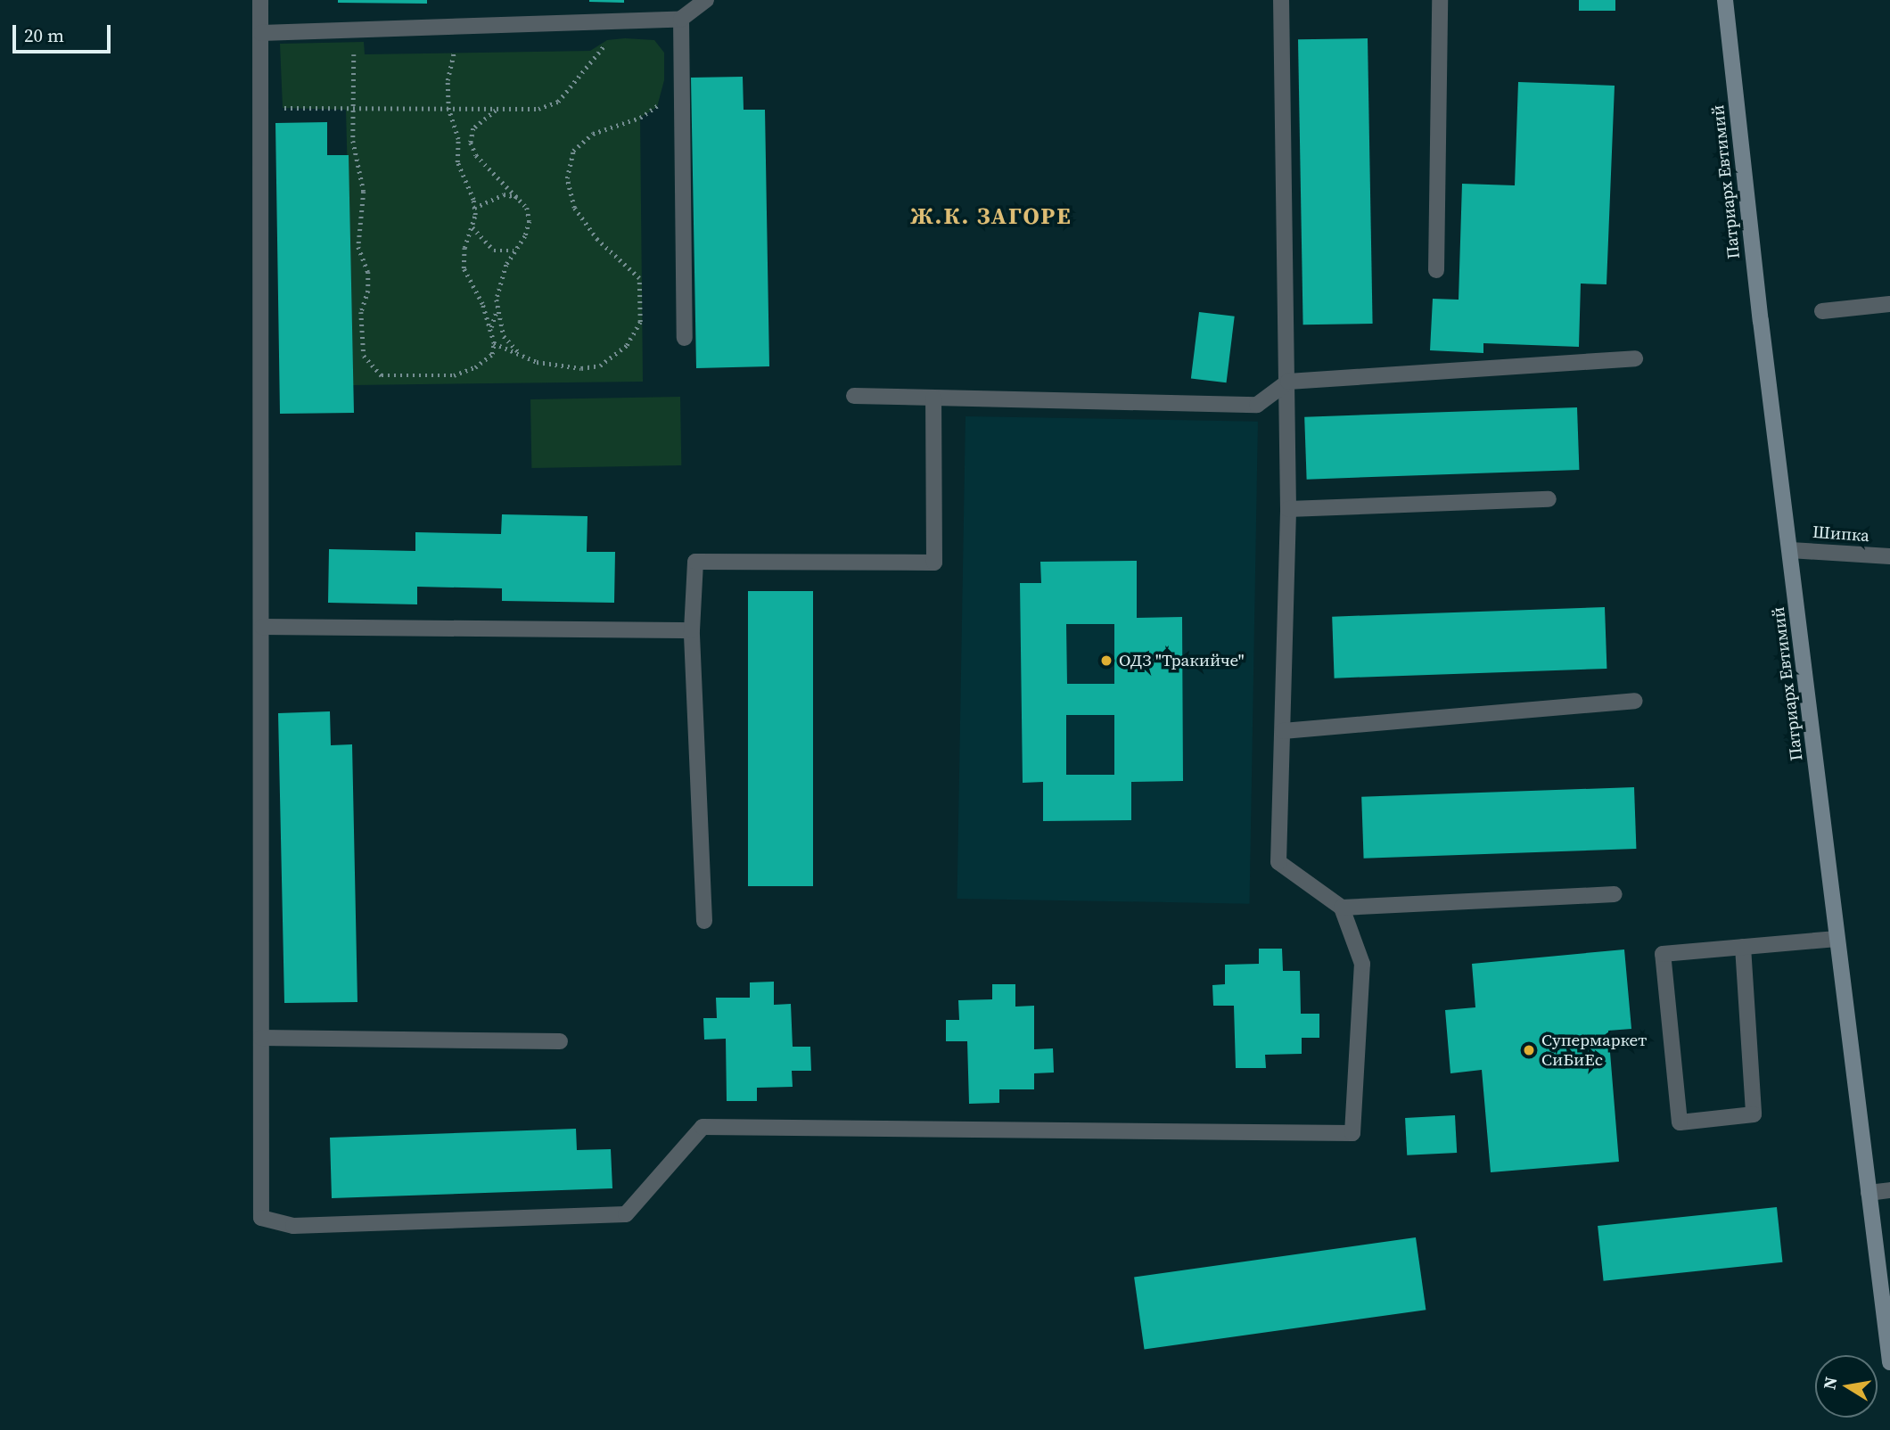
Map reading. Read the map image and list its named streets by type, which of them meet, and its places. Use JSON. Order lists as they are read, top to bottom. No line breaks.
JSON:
{"streets":{"main road":["Патриарх Евтимий"],"street":["Шипка"]},"crossings":[["Патриарх Евтимий","Шипка"]],"districts":["Ж.К. ЗАГОРE"],"places":["ОДЗ \"Тракийче\"","Супермаркет СиБиЕс"],"scale_bar":"20 m","north":"left"}
